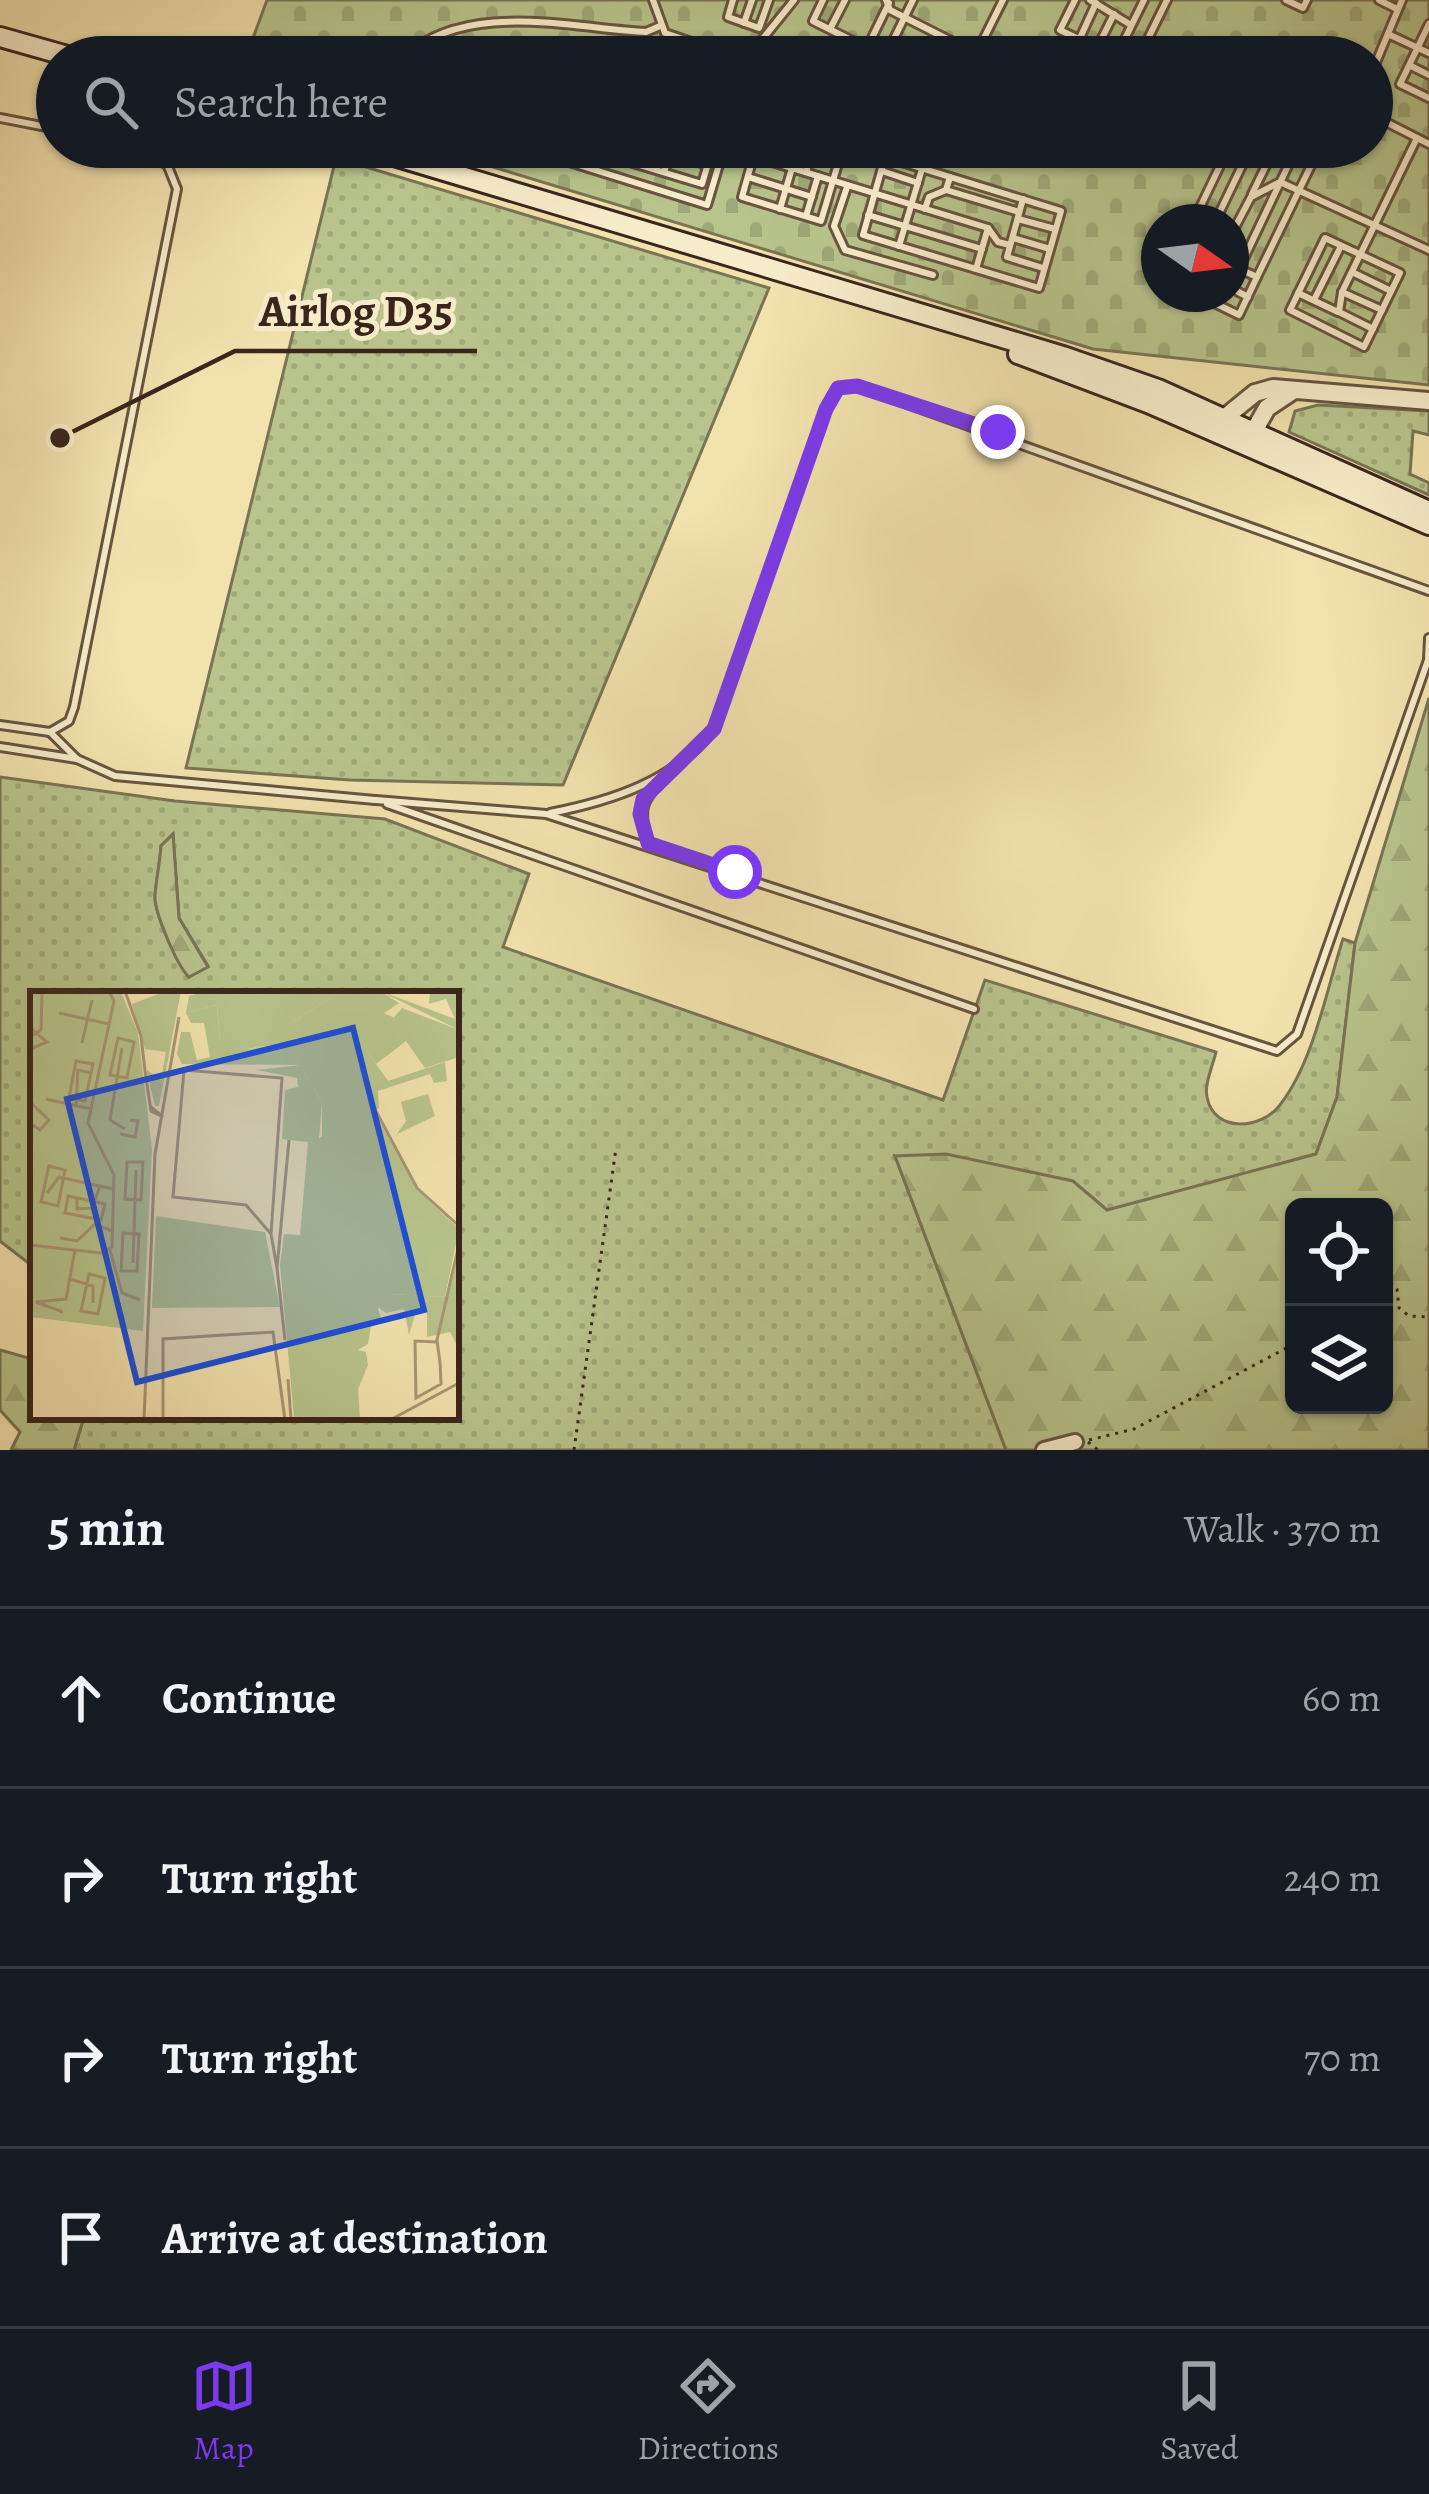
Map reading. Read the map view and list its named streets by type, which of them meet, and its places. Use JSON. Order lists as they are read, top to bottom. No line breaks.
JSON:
{"places":["Airlog D35"],"north":"right","page":{"search":"Search here","heading":["5 min","Walk · 370 m"],"list":[["Continue","60 m"],["Turn right","240 m"],["Turn right","70 m"],"Arrive at destination"],"nav":["Map","Directions","Saved"]}}
